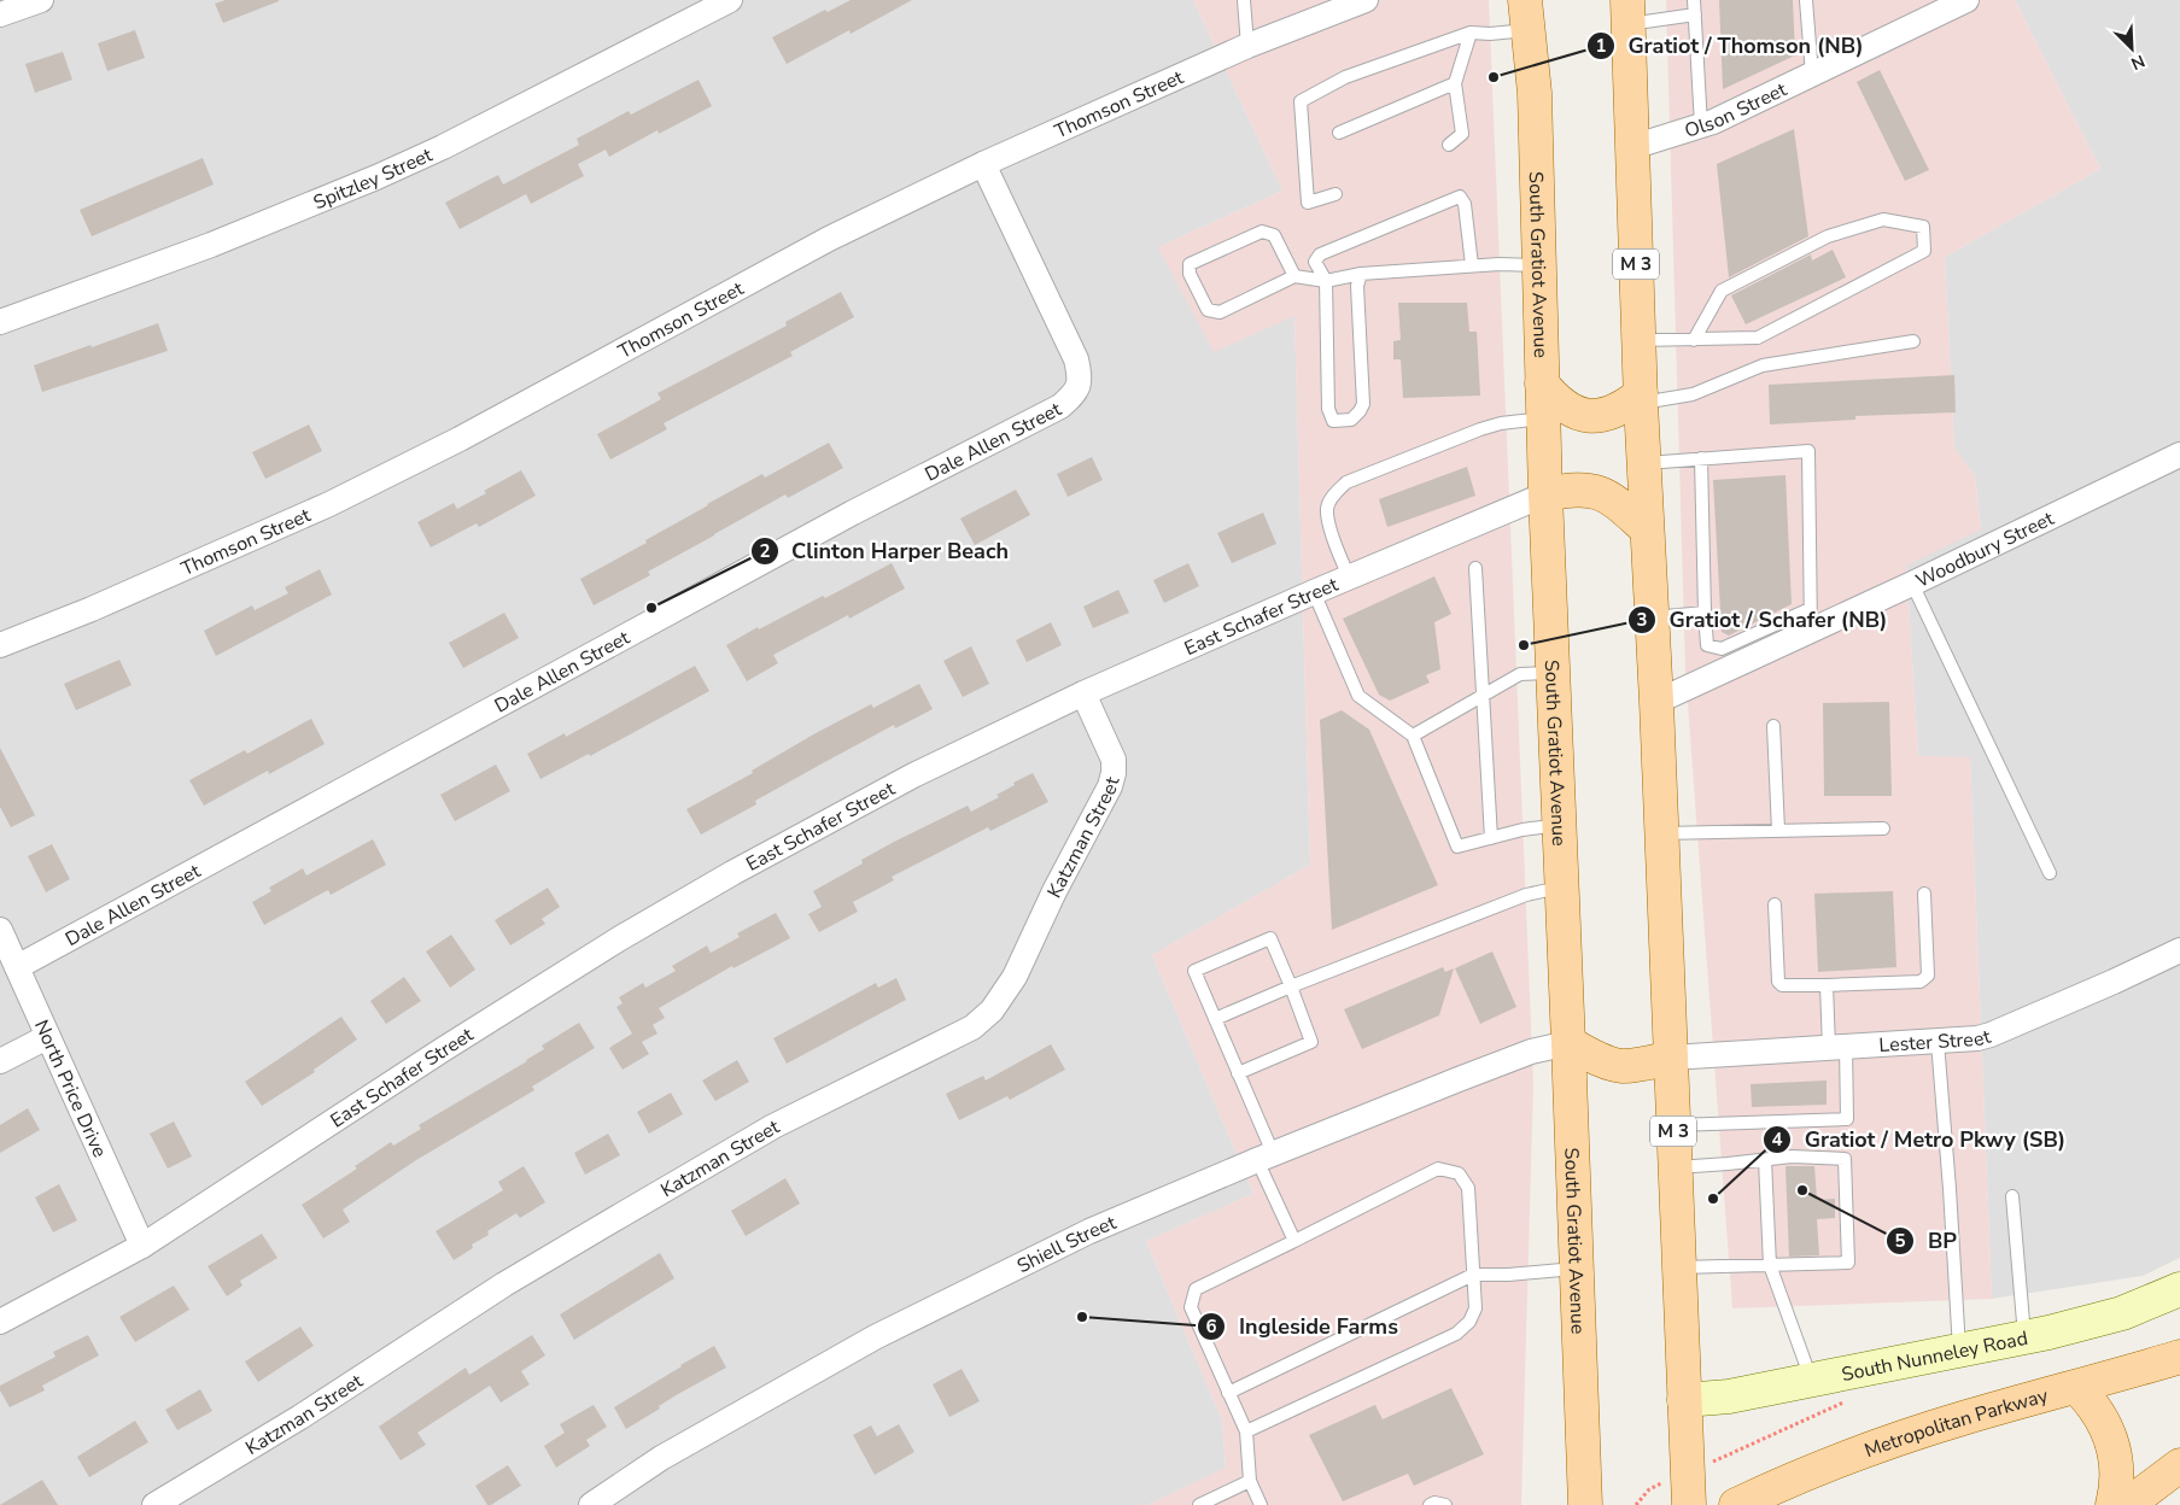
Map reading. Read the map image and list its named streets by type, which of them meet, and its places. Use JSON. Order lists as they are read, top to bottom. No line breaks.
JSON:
{"streets":{"main road":["South Gratiot Avenue","M 3","Metropolitan Parkway"],"street":["Thomson Street","Olson Street","Spitzley Street","Dale Allen Street","Woodbury Street","East Schafer Street","Katzman Street","Lester Street","North Price Drive","Shiell Street","South Nunneley Road"]},"crossings":[["Thomson Street","Dale Allen Street"],["Olson Street","M 3"],["South Gratiot Avenue","East Schafer Street"],["South Gratiot Avenue","Shiell Street"],["M 3","Woodbury Street"],["M 3","Lester Street"],["M 3","South Nunneley Road"],["Dale Allen Street","North Price Drive"],["East Schafer Street","Katzman Street"],["East Schafer Street","North Price Drive"]],"places":["Gratiot / Thomson (NB)","Clinton Harper Beach","Gratiot / Schafer (NB)","BP","Gratiot / Metro Pkwy (SB)","Ingleside Farms"],"north":"bottom right"}
